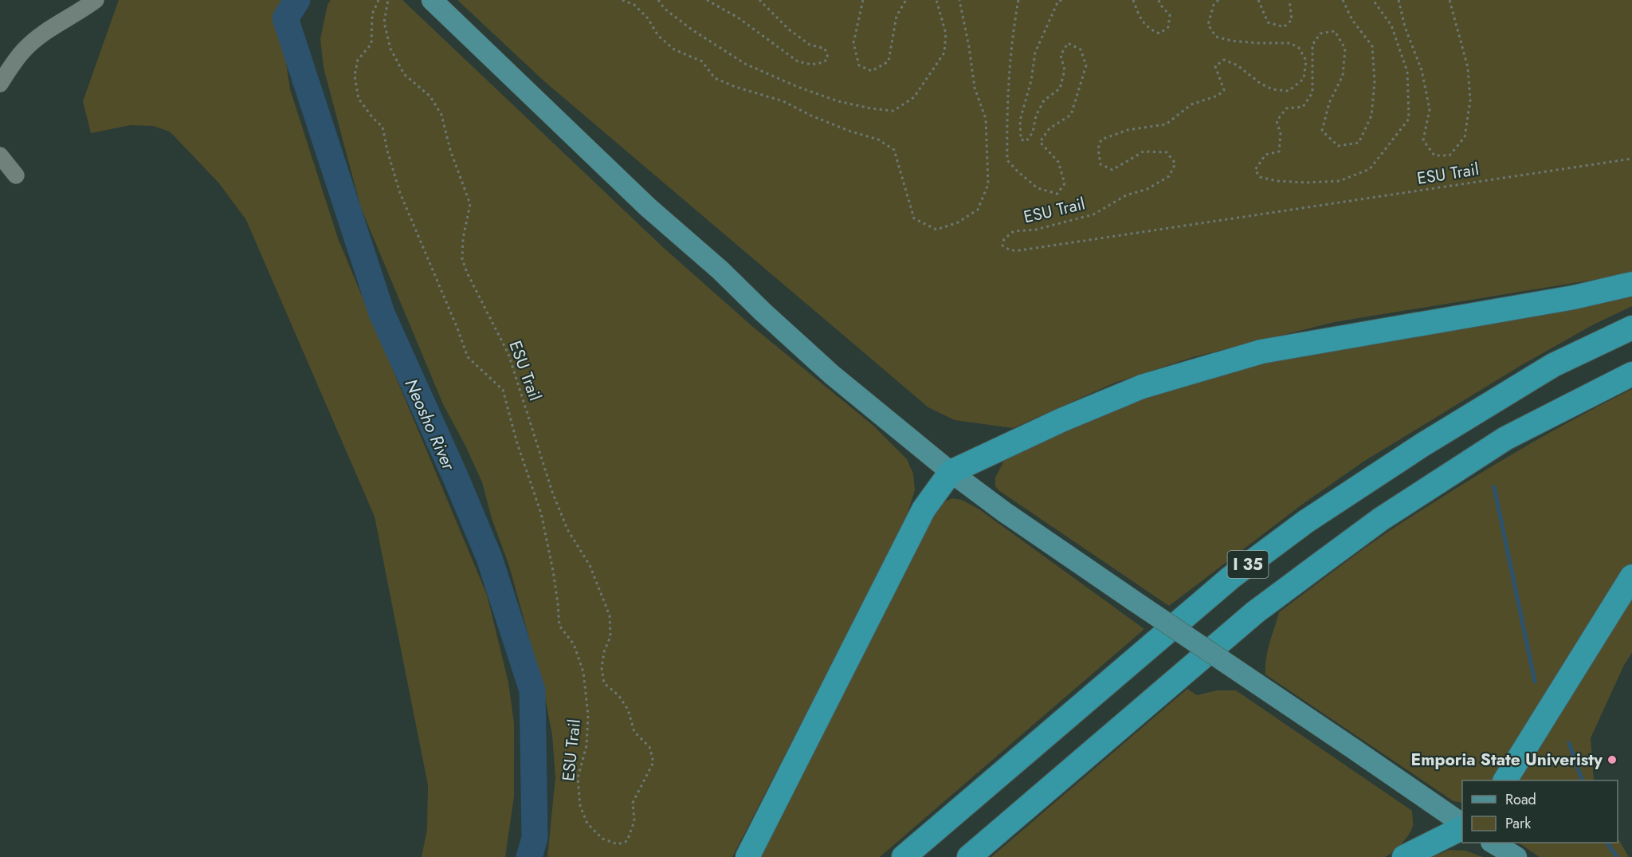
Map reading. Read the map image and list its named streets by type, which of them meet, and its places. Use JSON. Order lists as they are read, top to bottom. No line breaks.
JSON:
{"streets":{"highway":["I 35"],"path":["ESU Trail"]},"water":["Neosho River"],"places":["Emporia State Univeristy"],"legend":["Road","Park"]}
